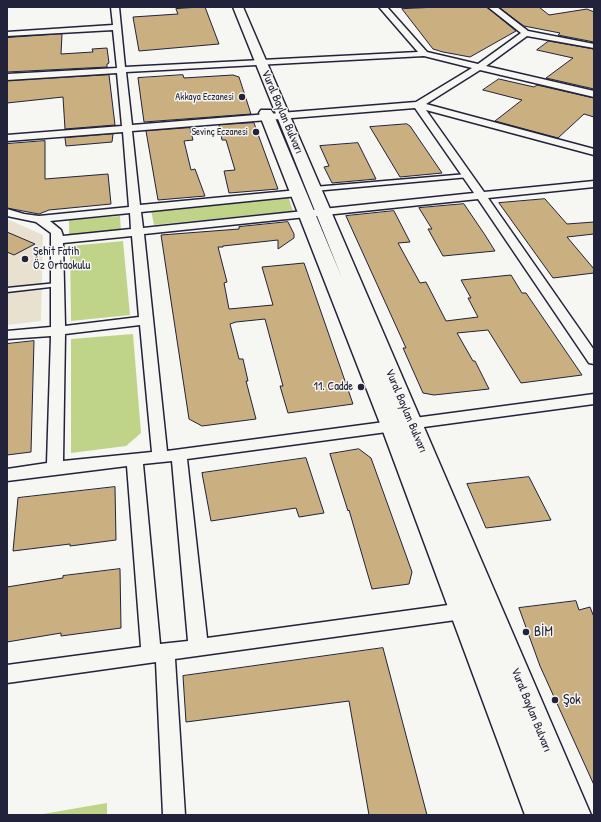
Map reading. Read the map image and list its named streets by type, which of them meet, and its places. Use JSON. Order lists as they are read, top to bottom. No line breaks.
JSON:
{"streets":{"main road":["Vural Baylan Bulvarı"]},"places":["Akkaya Eczanesi","Sevinç Eczanesi","Şehit Fatih Öz Ortaokulu","11. Cadde","BİM","Şok"]}
